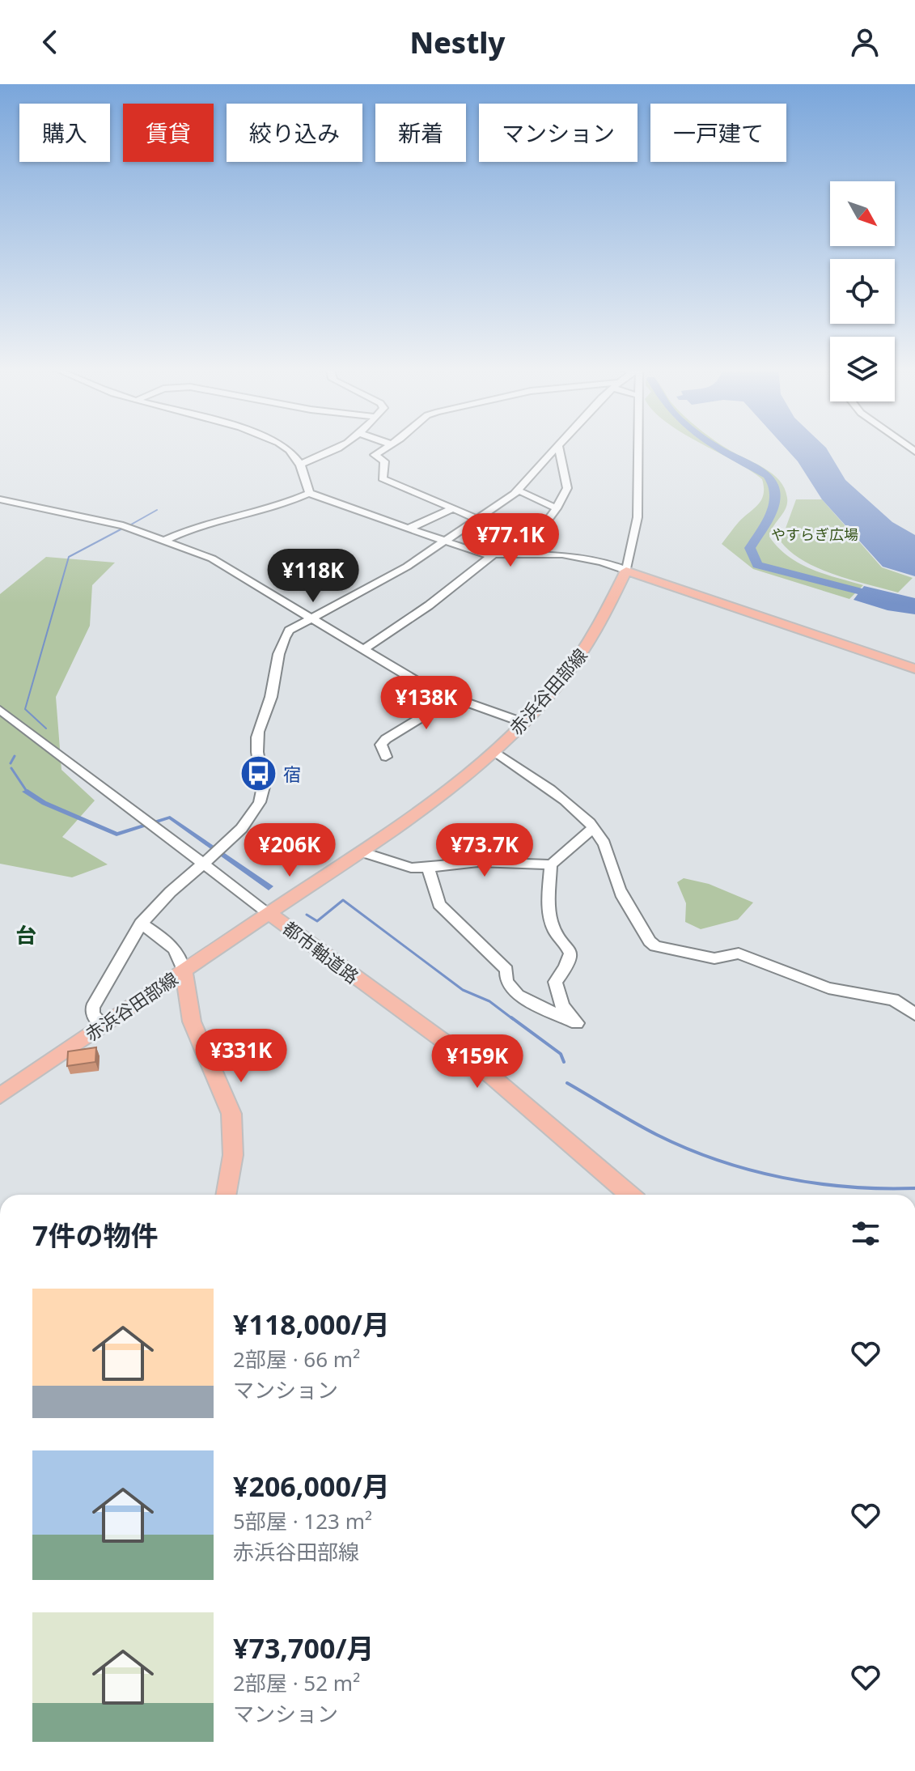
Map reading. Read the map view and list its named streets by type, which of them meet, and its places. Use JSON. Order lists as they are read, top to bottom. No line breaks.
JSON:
{"streets":{"main road":["赤浜谷田部線","都市軸道路"]},"crossings":[["赤浜谷田部線","都市軸道路"]],"districts":["台"],"parks":["やすらぎ広場"],"places":{"bus stop":["宿"]},"north":"bottom right","page":{"header":"Nestly","chip":["購入","賃貸","絞り込み","新着","マンション","一戸建て"],"price":["¥77.1K","¥118K","¥138K","¥206K","¥73.7K","¥331K","¥159K"],"heading":"7件の物件","list":[{"name":"¥118,000/月","note":"2部屋 · 66 m² · マンション"},{"name":"¥206,000/月","note":"5部屋 · 123 m² · 赤浜谷田部線"},{"name":"¥73,700/月","note":"2部屋 · 52 m² · マンション"}]}}
